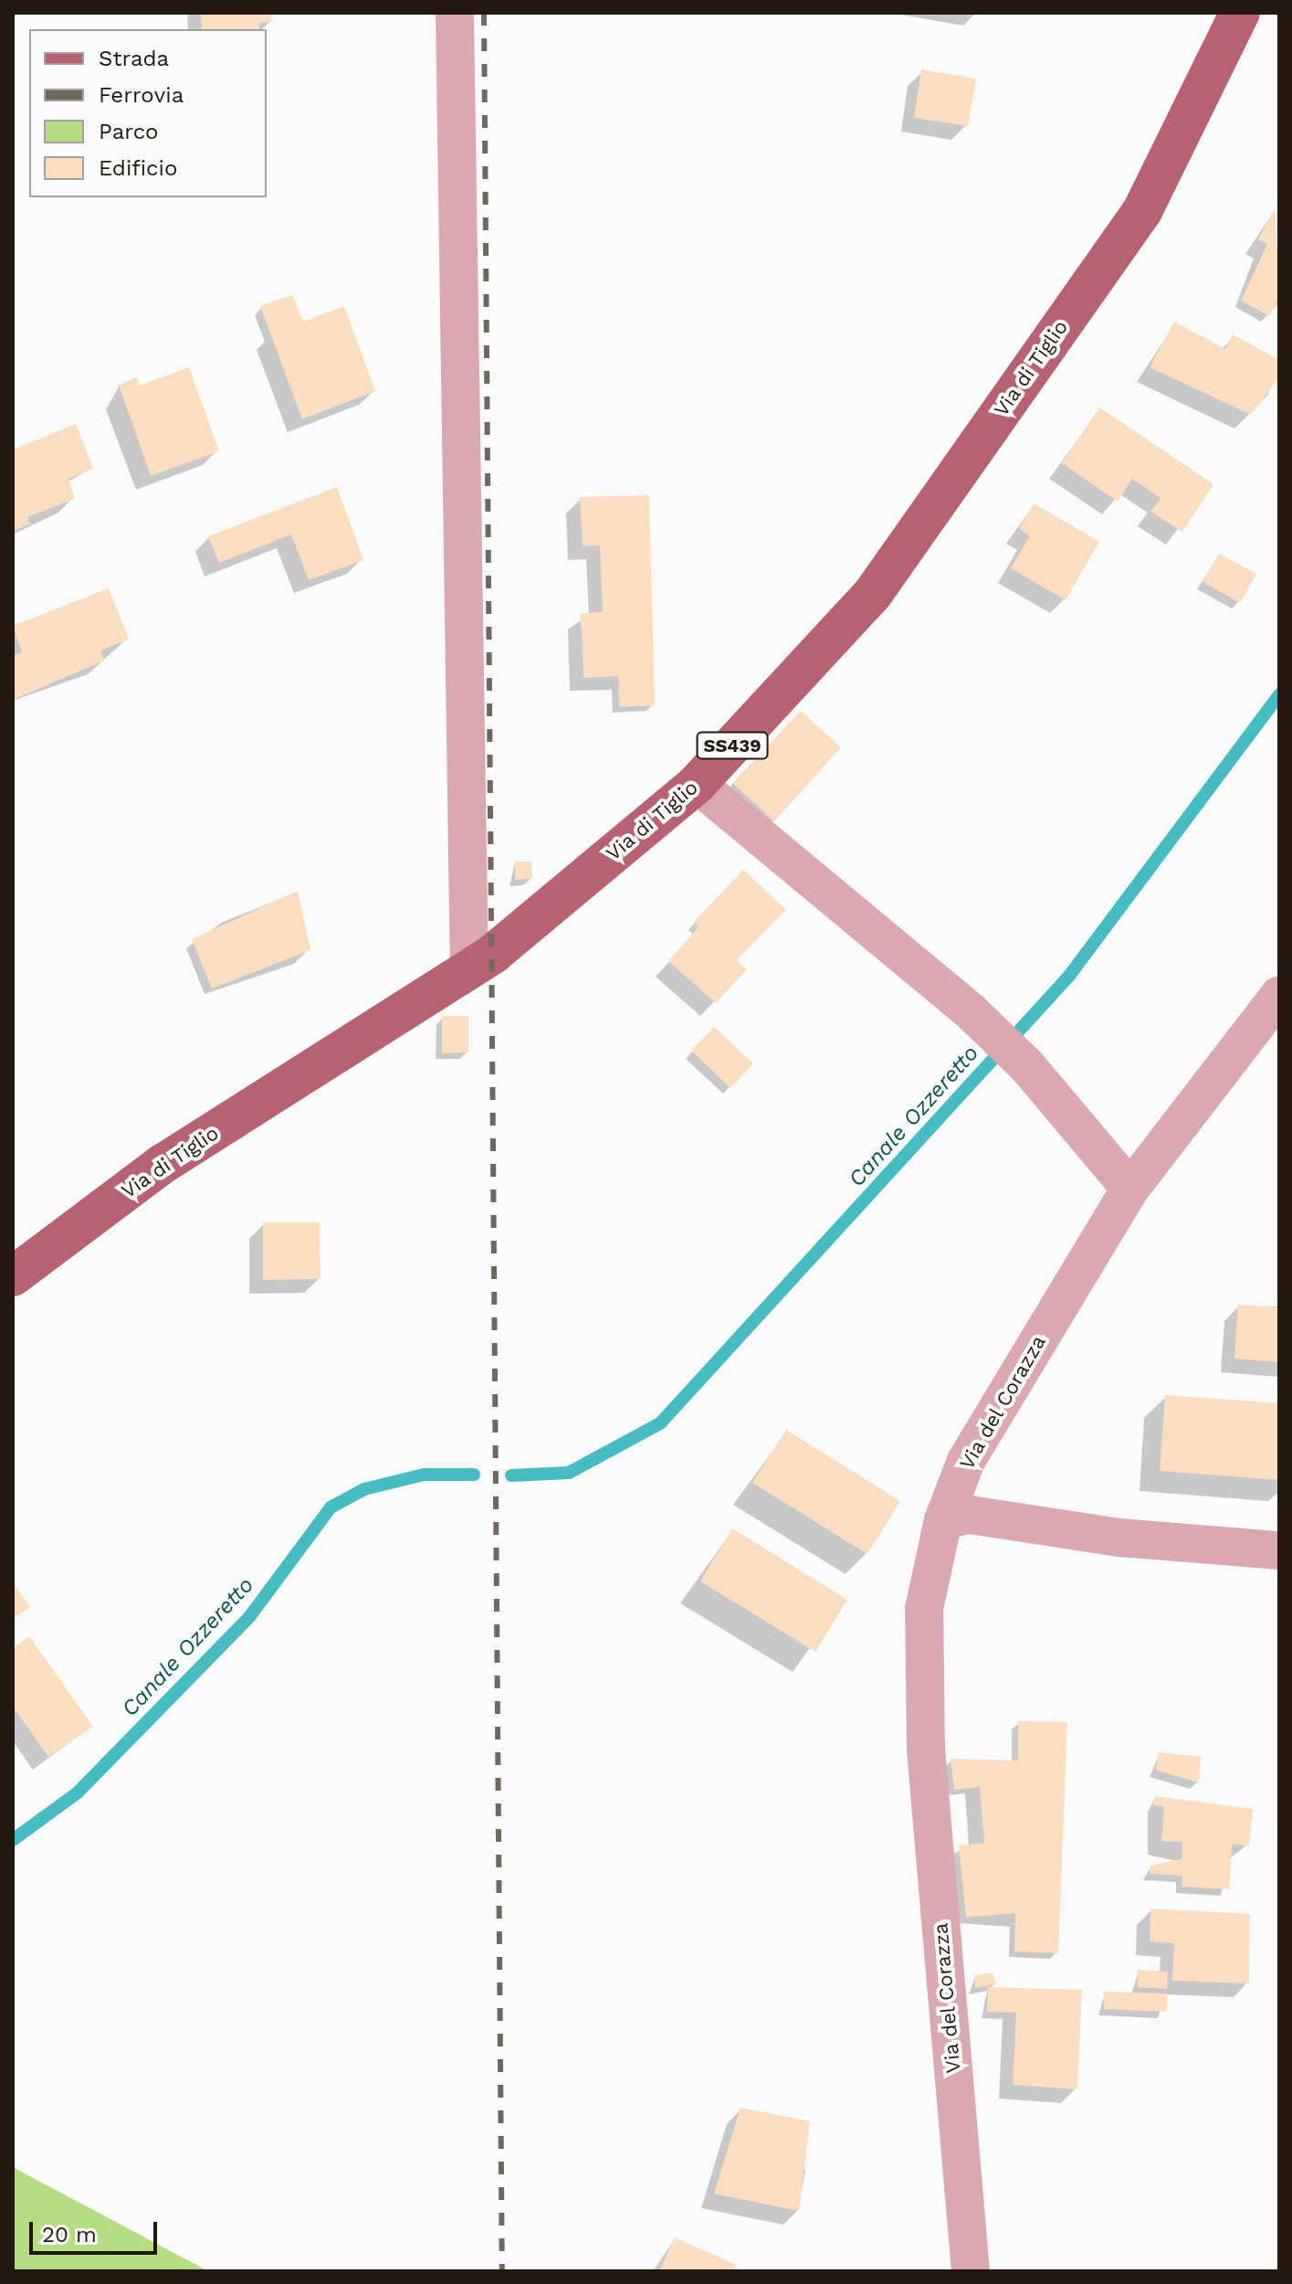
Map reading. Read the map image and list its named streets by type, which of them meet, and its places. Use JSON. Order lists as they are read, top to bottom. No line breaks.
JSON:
{"streets":{"main road":["Via di Tiglio","SS439"],"street":["Via del Corazza"]},"water":["Canale Ozzeretto"],"legend":["Strada","Ferrovia","Parco","Edificio"],"scale_bar":"20 m"}
